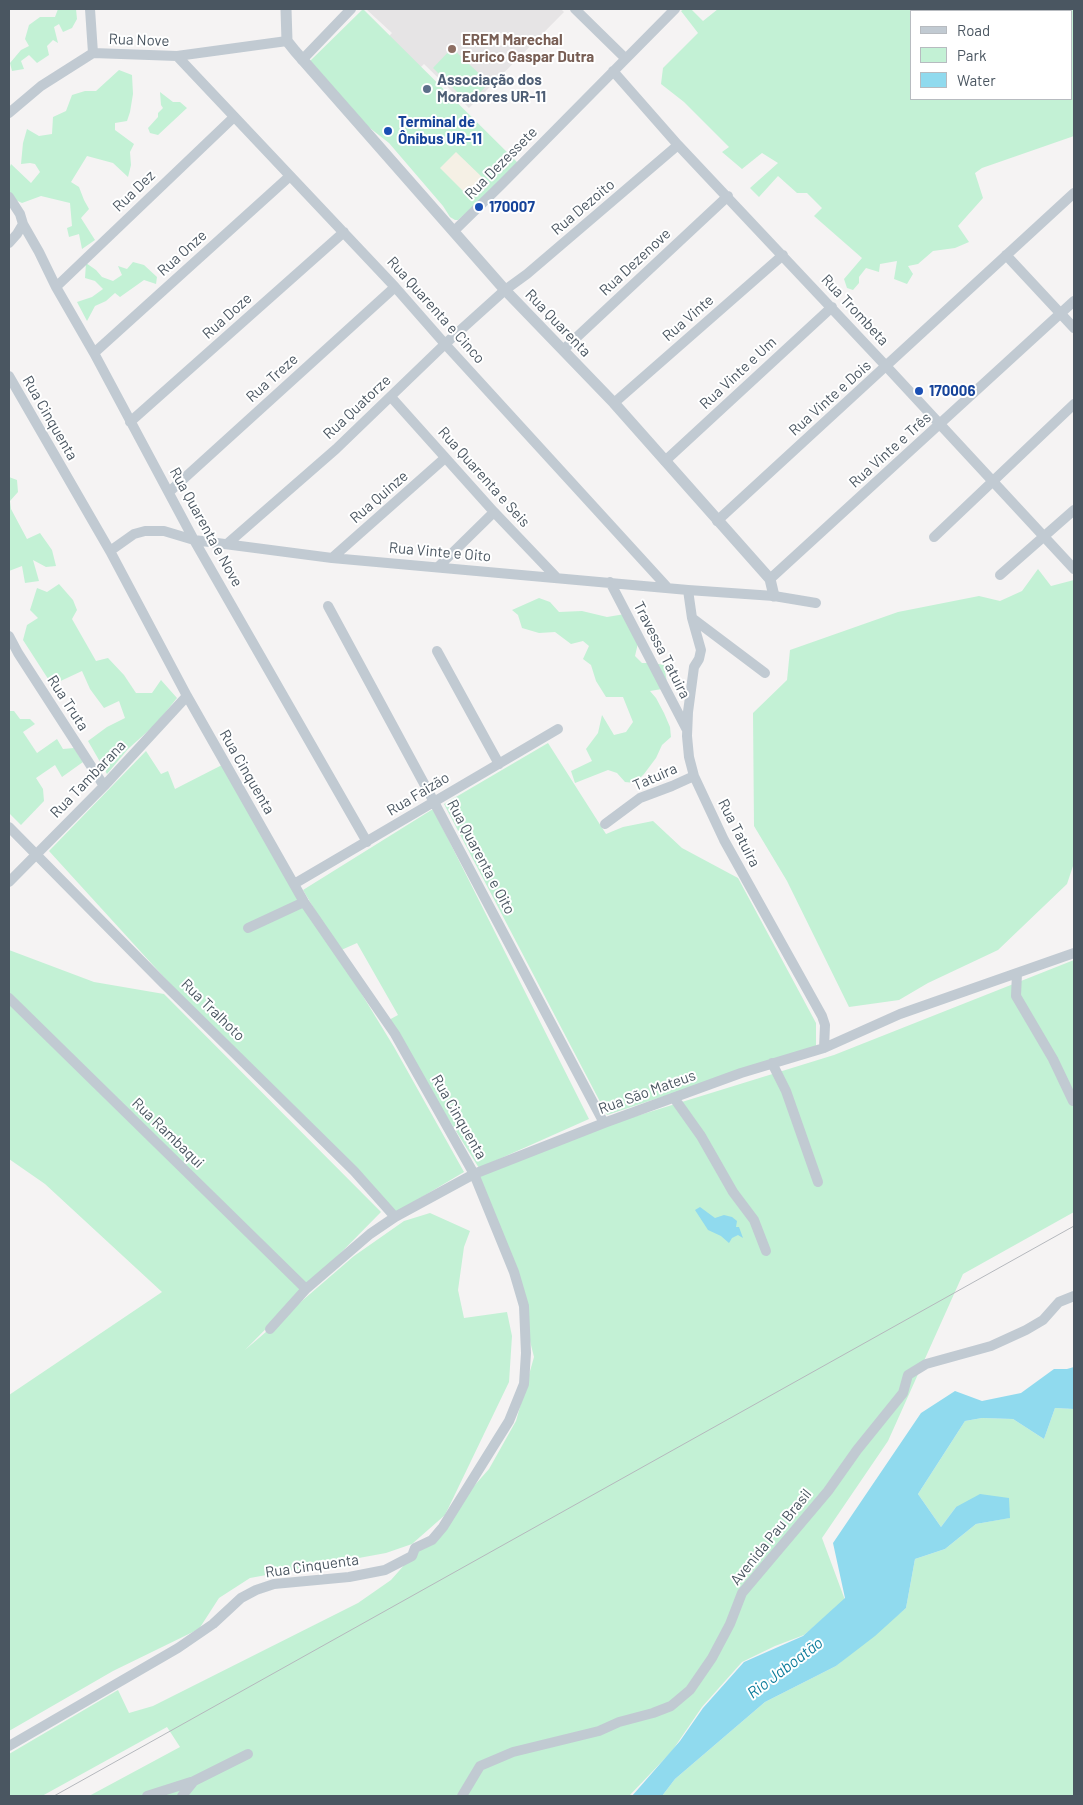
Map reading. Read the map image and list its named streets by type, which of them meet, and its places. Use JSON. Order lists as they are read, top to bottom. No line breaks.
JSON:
{"streets":{"street":["Rua Nove","Rua Dezessete","Rua Dez","Rua Dezoito","Rua Onze","Rua Dezenove","Rua Quarenta e Cinco","Rua Trombeta","Rua Doze","Rua Vinte","Rua Quarenta","Rua Vinte e Um","Rua Treze","Rua Vinte e Dois","Rua Quatorze","Rua Cinquenta","Rua Vinte e Três","Rua Quarenta e Seis","Rua Quinze","Rua Quarenta e Nove","Rua Vinte e Oito","Travessa Tatuira","Rua Truta","Tatuira","Rua Tambarana","Rua Faizão","Rua Tatuira","Rua Quarenta e Oito","Rua Tralhoto","Rua São Mateus","Rua Rambaqui","Avenida Pau Brasil"]},"crossings":[["Rua Nove","Rua Quarenta e Cinco"],["Rua Nove","Rua Quarenta"],["Rua Dezessete","Rua Trombeta"],["Rua Dezessete","Rua Quarenta"],["Rua Dez","Rua Quarenta e Cinco"],["Rua Dez","Rua Quarenta e Nove"],["Rua Dezoito","Rua Trombeta"],["Rua Dezoito","Rua Quarenta"],["Rua Dezoito","Rua Quatorze"],["Rua Onze","Rua Quarenta e Cinco"],["Rua Onze","Rua Quarenta e Nove"],["Rua Dezenove","Rua Trombeta"],["Rua Dezenove","Rua Quarenta"],["Rua Quarenta e Cinco","Rua Doze"],["Rua Quarenta e Cinco","Rua Treze"],["Rua Quarenta e Cinco","Rua Quatorze"],["Rua Quarenta e Cinco","Rua Vinte e Oito"],["Rua Trombeta","Rua Vinte"],["Rua Trombeta","Rua Vinte e Um"],["Rua Trombeta","Rua Vinte e Dois"],["Rua Trombeta","Rua Vinte e Três"],["Rua Doze","Rua Quarenta e Nove"],["Rua Vinte","Rua Quarenta"],["Rua Quarenta","Rua Vinte e Um"],["Rua Quarenta","Rua Vinte e Dois"],["Rua Quarenta","Rua Quatorze"],["Rua Quarenta","Rua Vinte e Três"],["Rua Quarenta","Rua Vinte e Oito"],["Rua Treze","Rua Quarenta e Nove"],["Rua Quatorze","Rua Quarenta e Seis"],["Rua Quatorze","Rua Vinte e Oito"],["Rua Cinquenta","Rua Vinte e Oito"],["Rua Cinquenta","Rua Tambarana"],["Rua Cinquenta","Rua Faizão"],["Rua Cinquenta","Rua São Mateus"],["Rua Quarenta e Seis","Rua Quinze"],["Rua Quarenta e Seis","Rua Vinte e Oito"],["Rua Quinze","Rua Vinte e Oito"],["Rua Quarenta e Nove","Rua Vinte e Oito"],["Rua Quarenta e Nove","Rua Faizão"],["Rua Vinte e Oito","Travessa Tatuira"],["Rua Vinte e Oito","Rua Tatuira"],["Travessa Tatuira","Rua Tatuira"],["Rua Truta","Rua Tambarana"],["Tatuira","Rua Tatuira"],["Rua Tambarana","Rua Tralhoto"],["Rua Faizão","Rua Quarenta e Oito"],["Rua Tatuira","Rua São Mateus"],["Rua Quarenta e Oito","Rua São Mateus"],["Rua Tralhoto","Rua São Mateus"],["Rua São Mateus","Rua Rambaqui"]],"water":["Rio Jaboatão"],"places":["EREM Marechal Eurico Gaspar Dutra","Associação dos Moradores UR-11","Terminal de Ônibus UR-11","170007","170006"],"legend":["Road","Park","Water"]}
